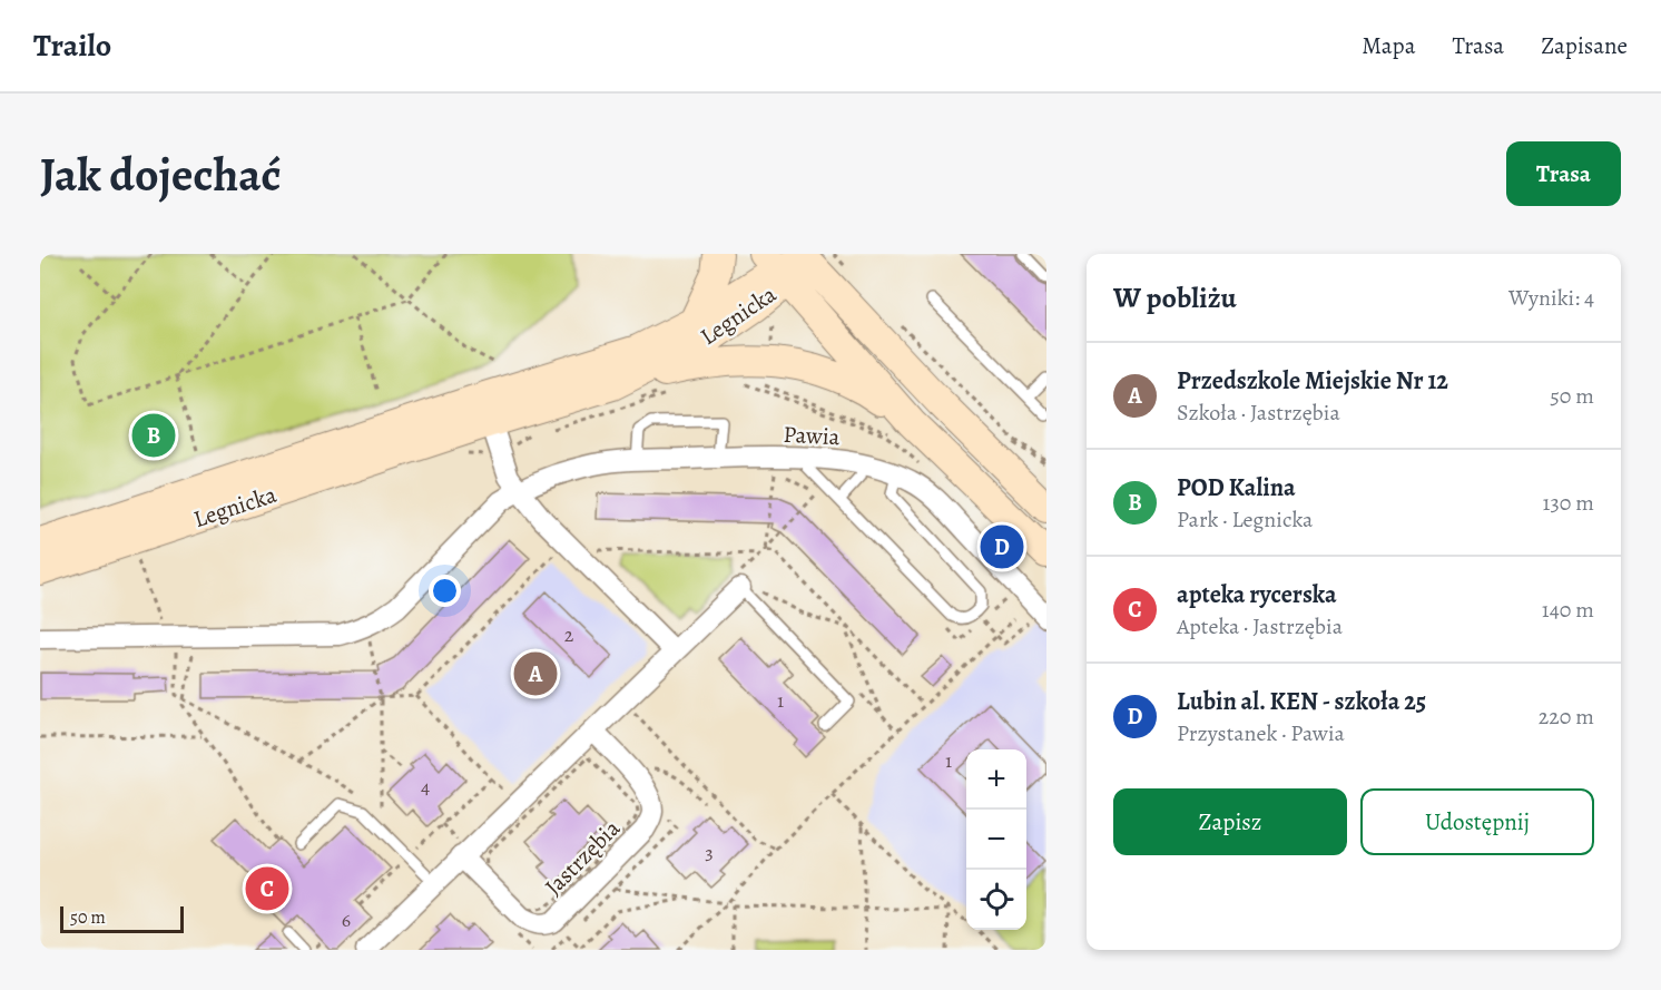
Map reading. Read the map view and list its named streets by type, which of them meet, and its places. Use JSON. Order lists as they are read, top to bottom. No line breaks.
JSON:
{"streets":{"main road":["Legnicka"],"street":["Pawia","Jastrzębia"]},"house_numbers":["2","1","1","4","3","6"],"scale_bar":"50 m","page":{"header":"Trailo","nav":["Mapa","Trasa","Zapisane"],"buttons":["Trasa",["Zapisz","Udostępnij"]],"title":"Jak dojechać","heading":["W pobliżu","Wyniki: 4"],"list":[{"mark":"A","name":"Przedszkole Miejskie Nr 12","note":"Szkoła · Jastrzębia","value":"50 m"},{"mark":"B","name":"POD Kalina","note":"Park · Legnicka","value":"130 m"},{"mark":"C","name":"apteka rycerska","note":"Apteka · Jastrzębia","value":"140 m"},{"mark":"D","name":"Lubin al. KEN - szkoła 25","note":"Przystanek · Pawia","value":"220 m"}],"pins":["B","D","A","C"],"map_buttons":["+","−"],"scale":"50 m"}}
